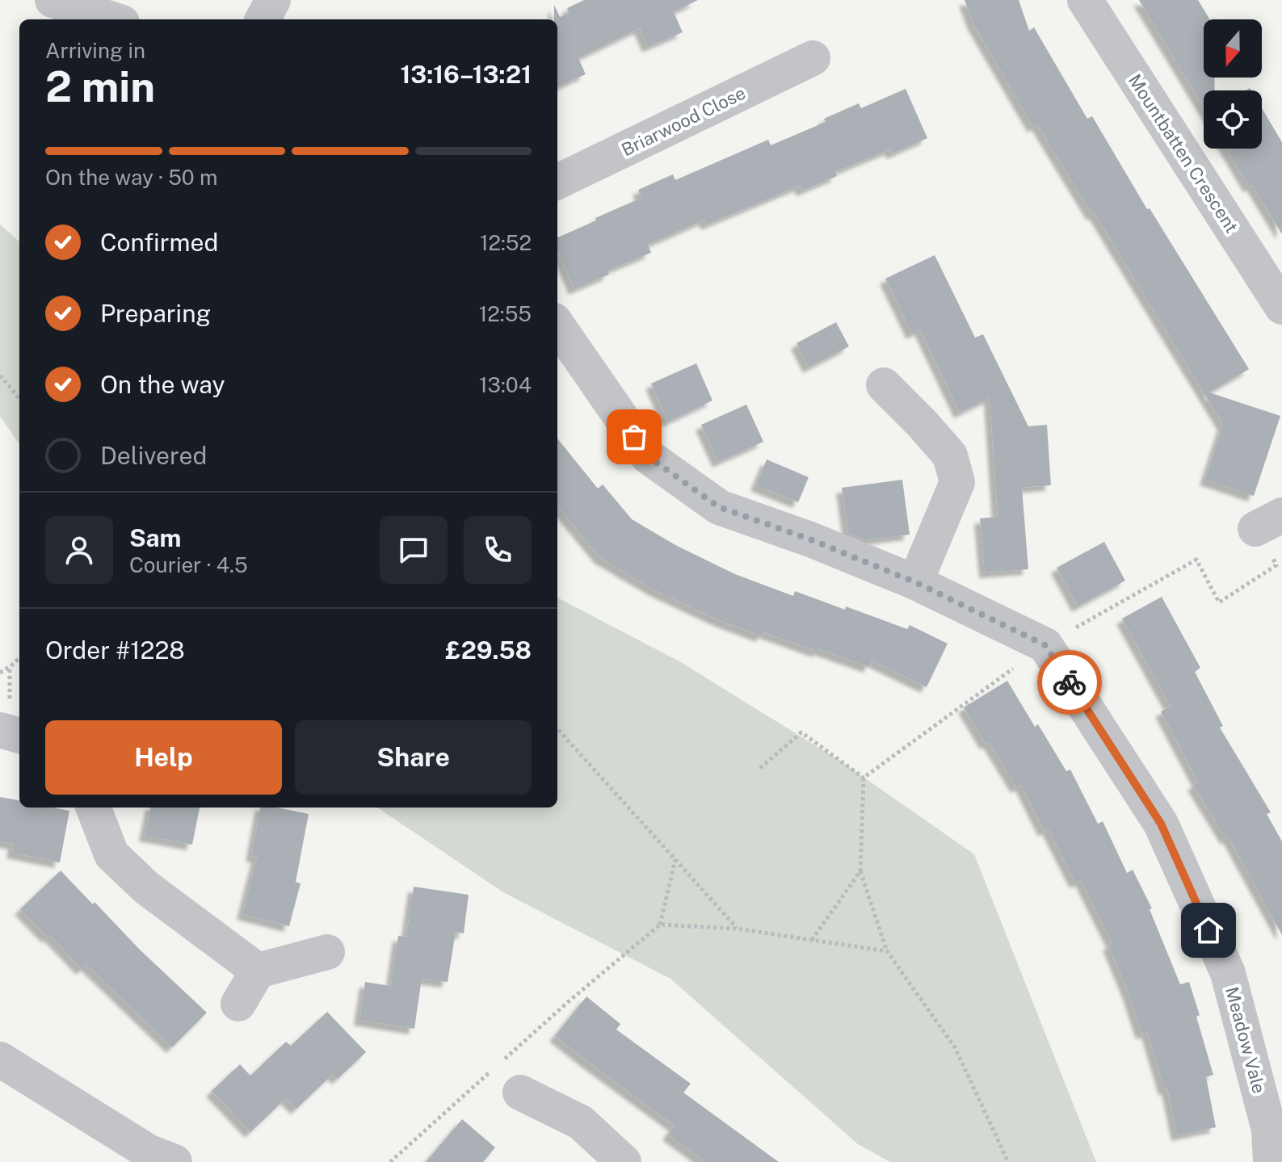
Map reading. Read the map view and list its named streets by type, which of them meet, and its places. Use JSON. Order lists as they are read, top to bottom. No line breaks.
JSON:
{"streets":{"street":["Briarwood Close","Mountbatten Crescent","Meadow Vale"]},"north":"bottom","page":{"heading":["2 min","Arriving in","13:16–13:21"],"panel":["Sam","Courier · 4.5","Order #1228","£29.58"],"bar":"On the way · 50 m","list":[["Confirmed","12:52"],["Preparing","12:55"],["On the way","13:04"],"Delivered"],"buttons":["Help","Share"]}}
